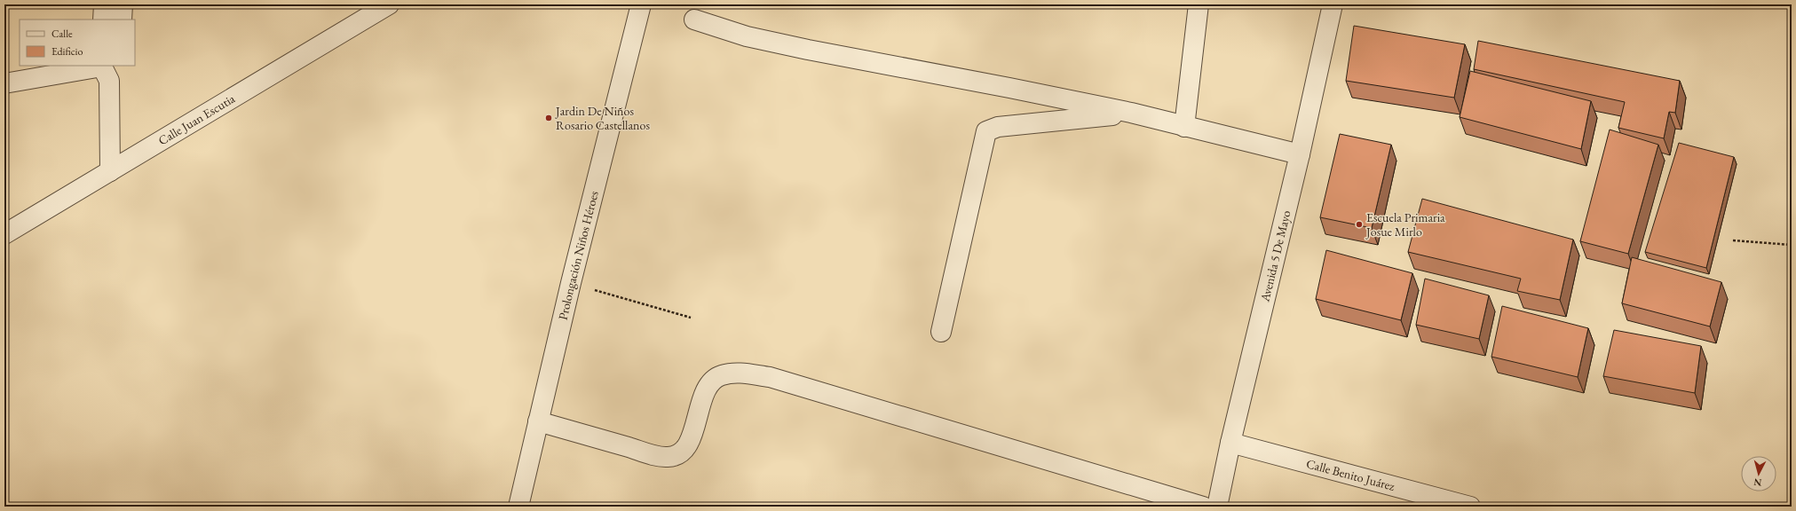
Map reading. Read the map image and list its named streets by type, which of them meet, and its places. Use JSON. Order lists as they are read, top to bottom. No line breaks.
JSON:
{"streets":{"street":["Calle Juan Escutia","Prolongación Niños Héroes","Avenida 5 De Mayo","Calle Benito Juárez"]},"crossings":[["Avenida 5 De Mayo","Calle Benito Juárez"]],"places":["Jardin De Niños Rosario Castellanos","Escuela Primaria Josue Mirlo"],"legend":["Calle","Edificio"],"north":"bottom"}
